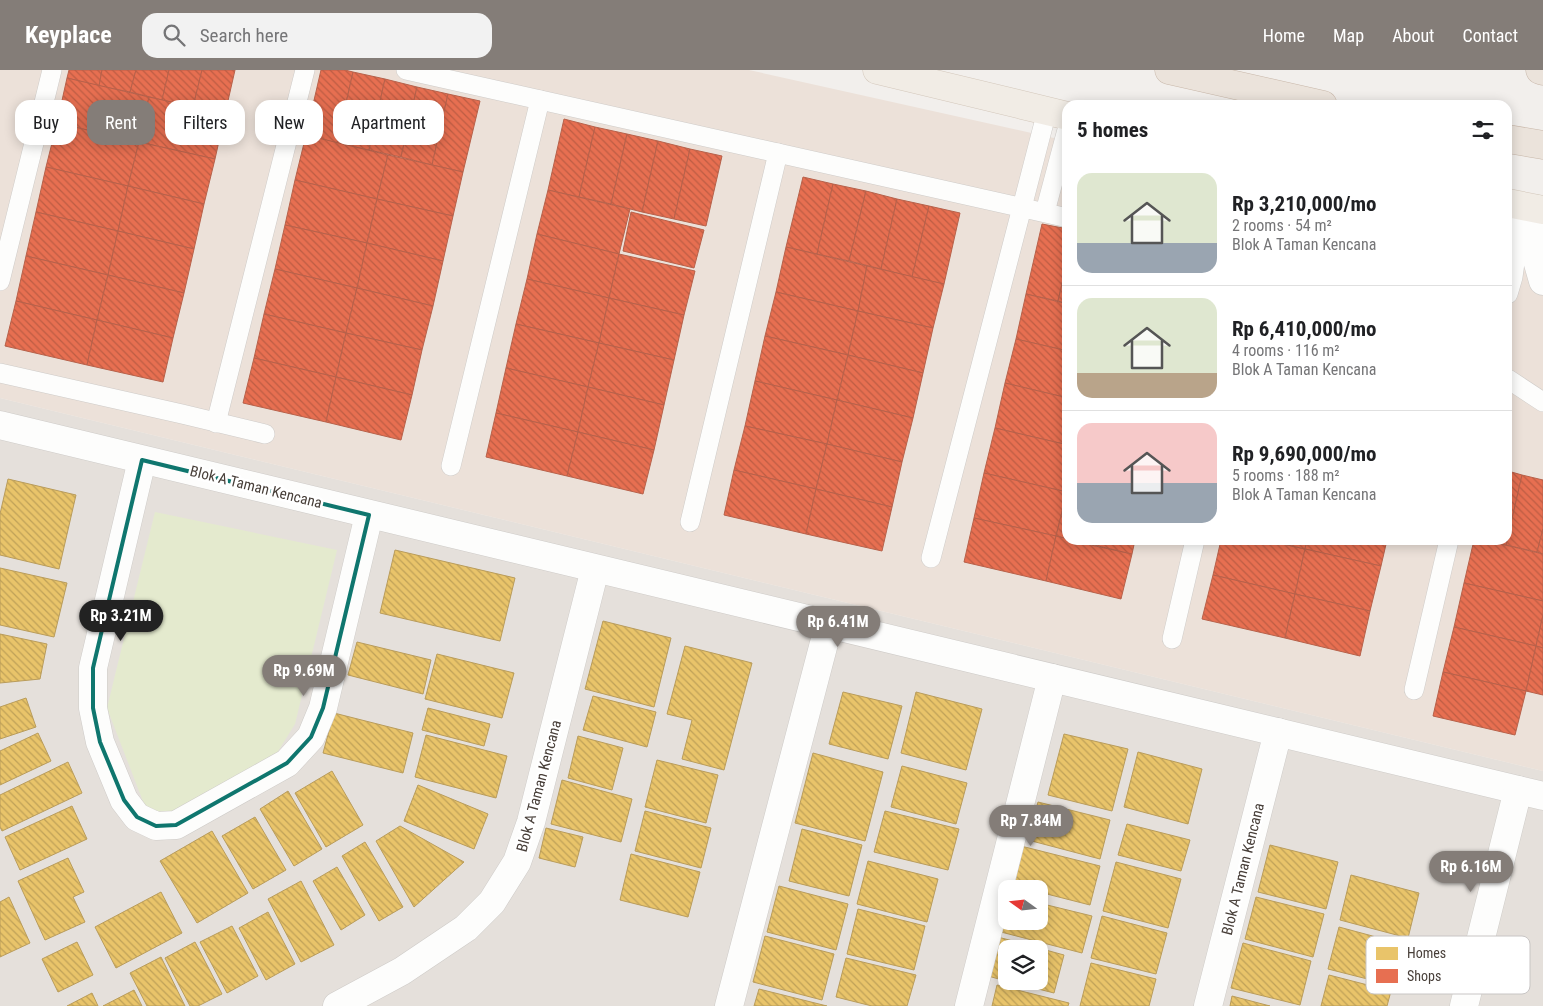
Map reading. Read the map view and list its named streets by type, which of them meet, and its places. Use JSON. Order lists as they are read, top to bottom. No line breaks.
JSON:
{"streets":{"street":["Blok A Taman Kencana"]},"legend":["Homes","Shops"],"north":"left","page":{"header":"Keyplace","search":"Search here","nav":["Home","Map","About","Contact"],"chip":["Buy","Rent","Filters","New","Apartment"],"heading":"5 homes","list":[{"name":"Rp 3,210,000/mo","note":"2 rooms · 54 m² · Blok A Taman Kencana"},{"name":"Rp 6,410,000/mo","note":"4 rooms · 116 m² · Blok A Taman Kencana"},{"name":"Rp 9,690,000/mo","note":"5 rooms · 188 m² · Blok A Taman Kencana"}],"price":["Rp 3.21M","Rp 6.41M","Rp 9.69M","Rp 7.84M","Rp 6.16M"]}}
